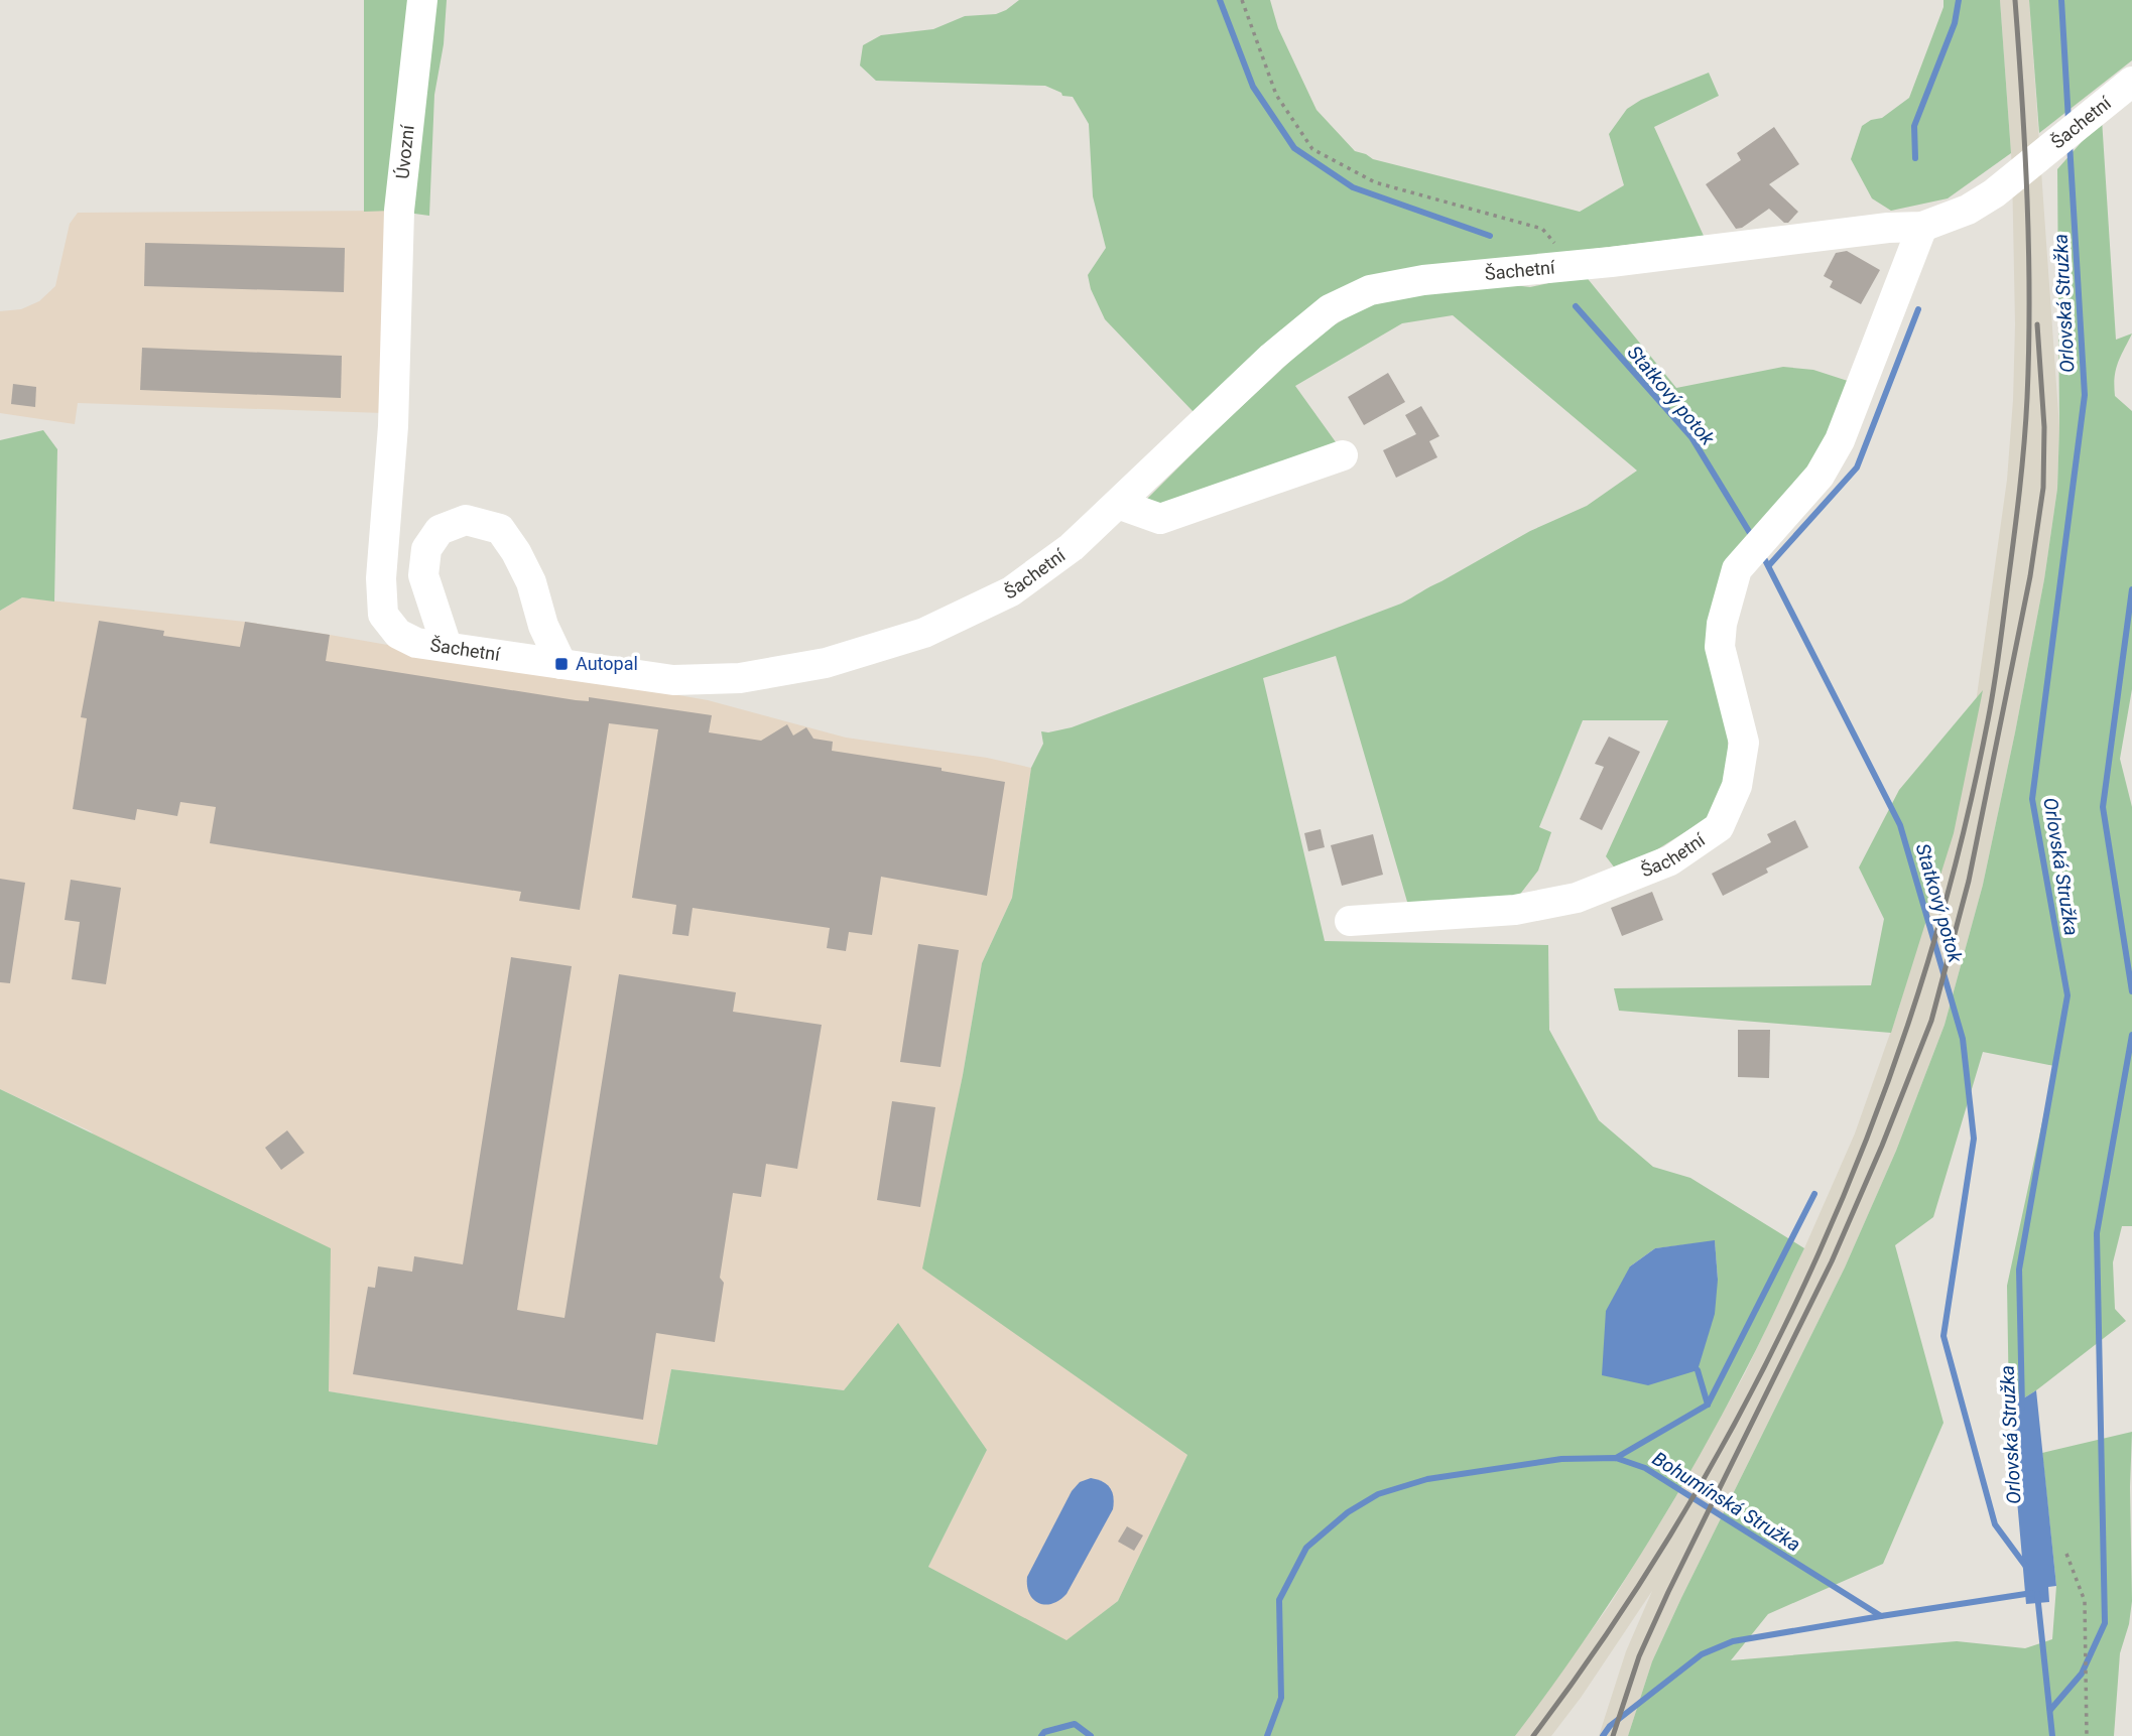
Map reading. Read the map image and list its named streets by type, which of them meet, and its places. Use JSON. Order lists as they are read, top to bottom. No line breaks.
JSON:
{"streets":{"street":["Šachetní","Úvozní"]},"crossings":[["Šachetní","Úvozní"]],"water":["Orlovská Stružka","Statkový potok","Bohumínská Stružka"],"places":{"transit":["Autopal"]}}
